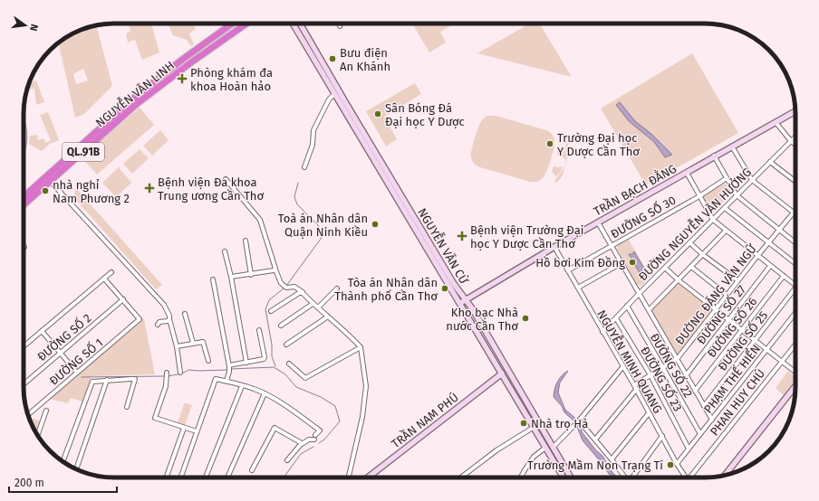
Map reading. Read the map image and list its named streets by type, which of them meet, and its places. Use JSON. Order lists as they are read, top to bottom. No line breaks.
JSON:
{"streets":{"highway":["NGUYỄN VĂN LINH","QL.91B"],"main road":["TRẦN BẠCH ĐẰNG","NGUYỄN VĂN CỪ","TRẦN NAM PHÚ"],"street":["ĐƯỜNG SỐ 30","ĐƯỜNG NGUYỄN VĂN HƯỞNG","ĐƯỜNG ĐẶNG VĂN NGỮ","ĐƯỜNG SỐ 27","ĐƯỜNG SỐ 26","ĐƯỜNG SỐ 2","ĐƯỜNG SỐ 25","ĐƯỜNG SỐ 1","NGUYỄN MINH QUANG","ĐƯỜNG SỐ 22","ĐƯỜNG SỐ 23","PHẠM THẾ HIỂN","PHAN HUY CHÚ"]},"crossings":[["TRẦN BẠCH ĐẰNG","NGUYỄN VĂN CỪ"],["TRẦN BẠCH ĐẰNG","NGUYỄN MINH QUANG"],["ĐƯỜNG SỐ 30","NGUYỄN MINH QUANG"],["ĐƯỜNG NGUYỄN VĂN HƯỞNG","NGUYỄN MINH QUANG"],["ĐƯỜNG NGUYỄN VĂN HƯỞNG","ĐƯỜNG SỐ 22"],["ĐƯỜNG NGUYỄN VĂN HƯỞNG","ĐƯỜNG SỐ 23"],["NGUYỄN VĂN CỪ","TRẦN NAM PHÚ"],["ĐƯỜNG ĐẶNG VĂN NGỮ","NGUYỄN MINH QUANG"],["ĐƯỜNG ĐẶNG VĂN NGỮ","ĐƯỜNG SỐ 22"],["ĐƯỜNG ĐẶNG VĂN NGỮ","ĐƯỜNG SỐ 23"],["ĐƯỜNG SỐ 2","ĐƯỜNG SỐ 1"],["NGUYỄN MINH QUANG","PHẠM THẾ HIỂN"],["ĐƯỜNG SỐ 22","PHẠM THẾ HIỂN"],["ĐƯỜNG SỐ 23","PHẠM THẾ HIỂN"]],"places":{"other":["Bưu điện An Khánh","Sân Bóng Đá Đại học Y Dược","Trường Đại học Y Dược Cần Thơ","nhà nghỉ Nam Phương 2","Toà án Nhân dân Quận Ninh Kiều","Hồ bơi Kim Đồng","Tòa án Nhân dân Thành phố Cần Thơ","Kho bạc Nhà nước Cần Thơ","Nhà trọ Hà","Trường Mầm Non Trạng Tí"],"health":["Phòng khám đa khoa Hoàn hảo","Bệnh viện Đa khoa Trung ương Cần Thơ","Bệnh viện Trường Đại học Y Dược Cần Thơ"]},"scale_bar":"200 m","north":"right"}
